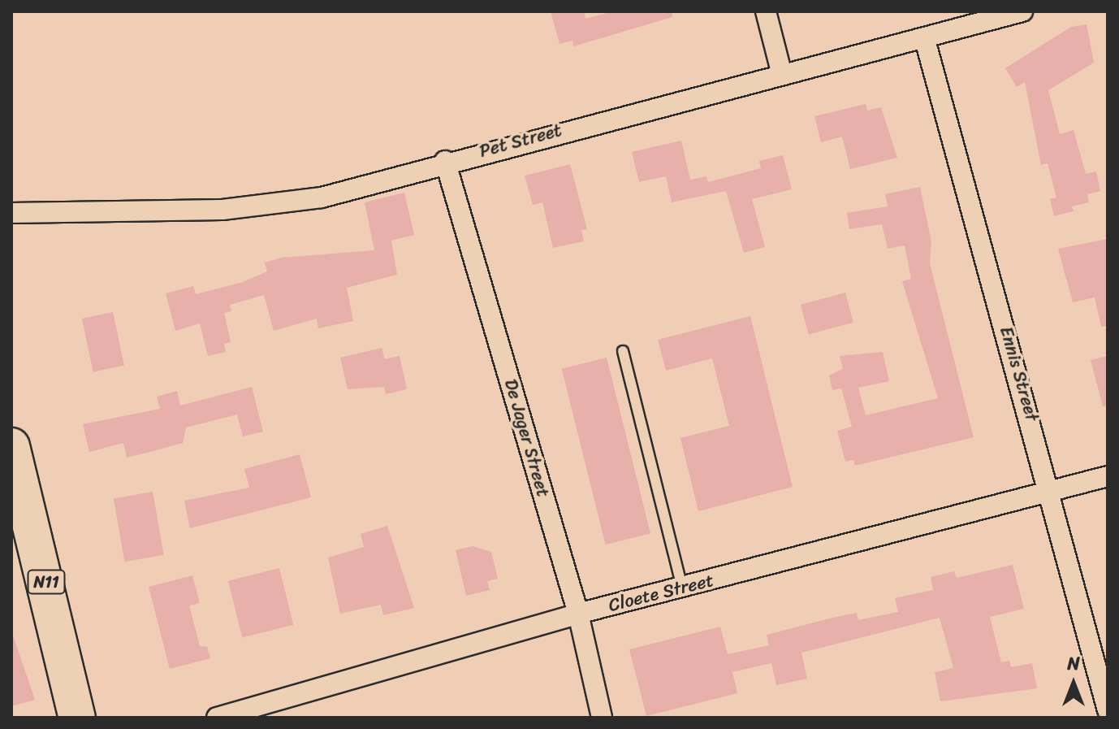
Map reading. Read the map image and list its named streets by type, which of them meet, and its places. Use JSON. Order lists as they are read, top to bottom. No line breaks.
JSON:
{"streets":{"highway":["N11"],"street":["Pet Street","Ennis Street","De Jager Street","Cloete Street"]},"crossings":[["Pet Street","Ennis Street"],["Pet Street","De Jager Street"],["Ennis Street","Cloete Street"],["De Jager Street","Cloete Street"]],"north":"top"}
